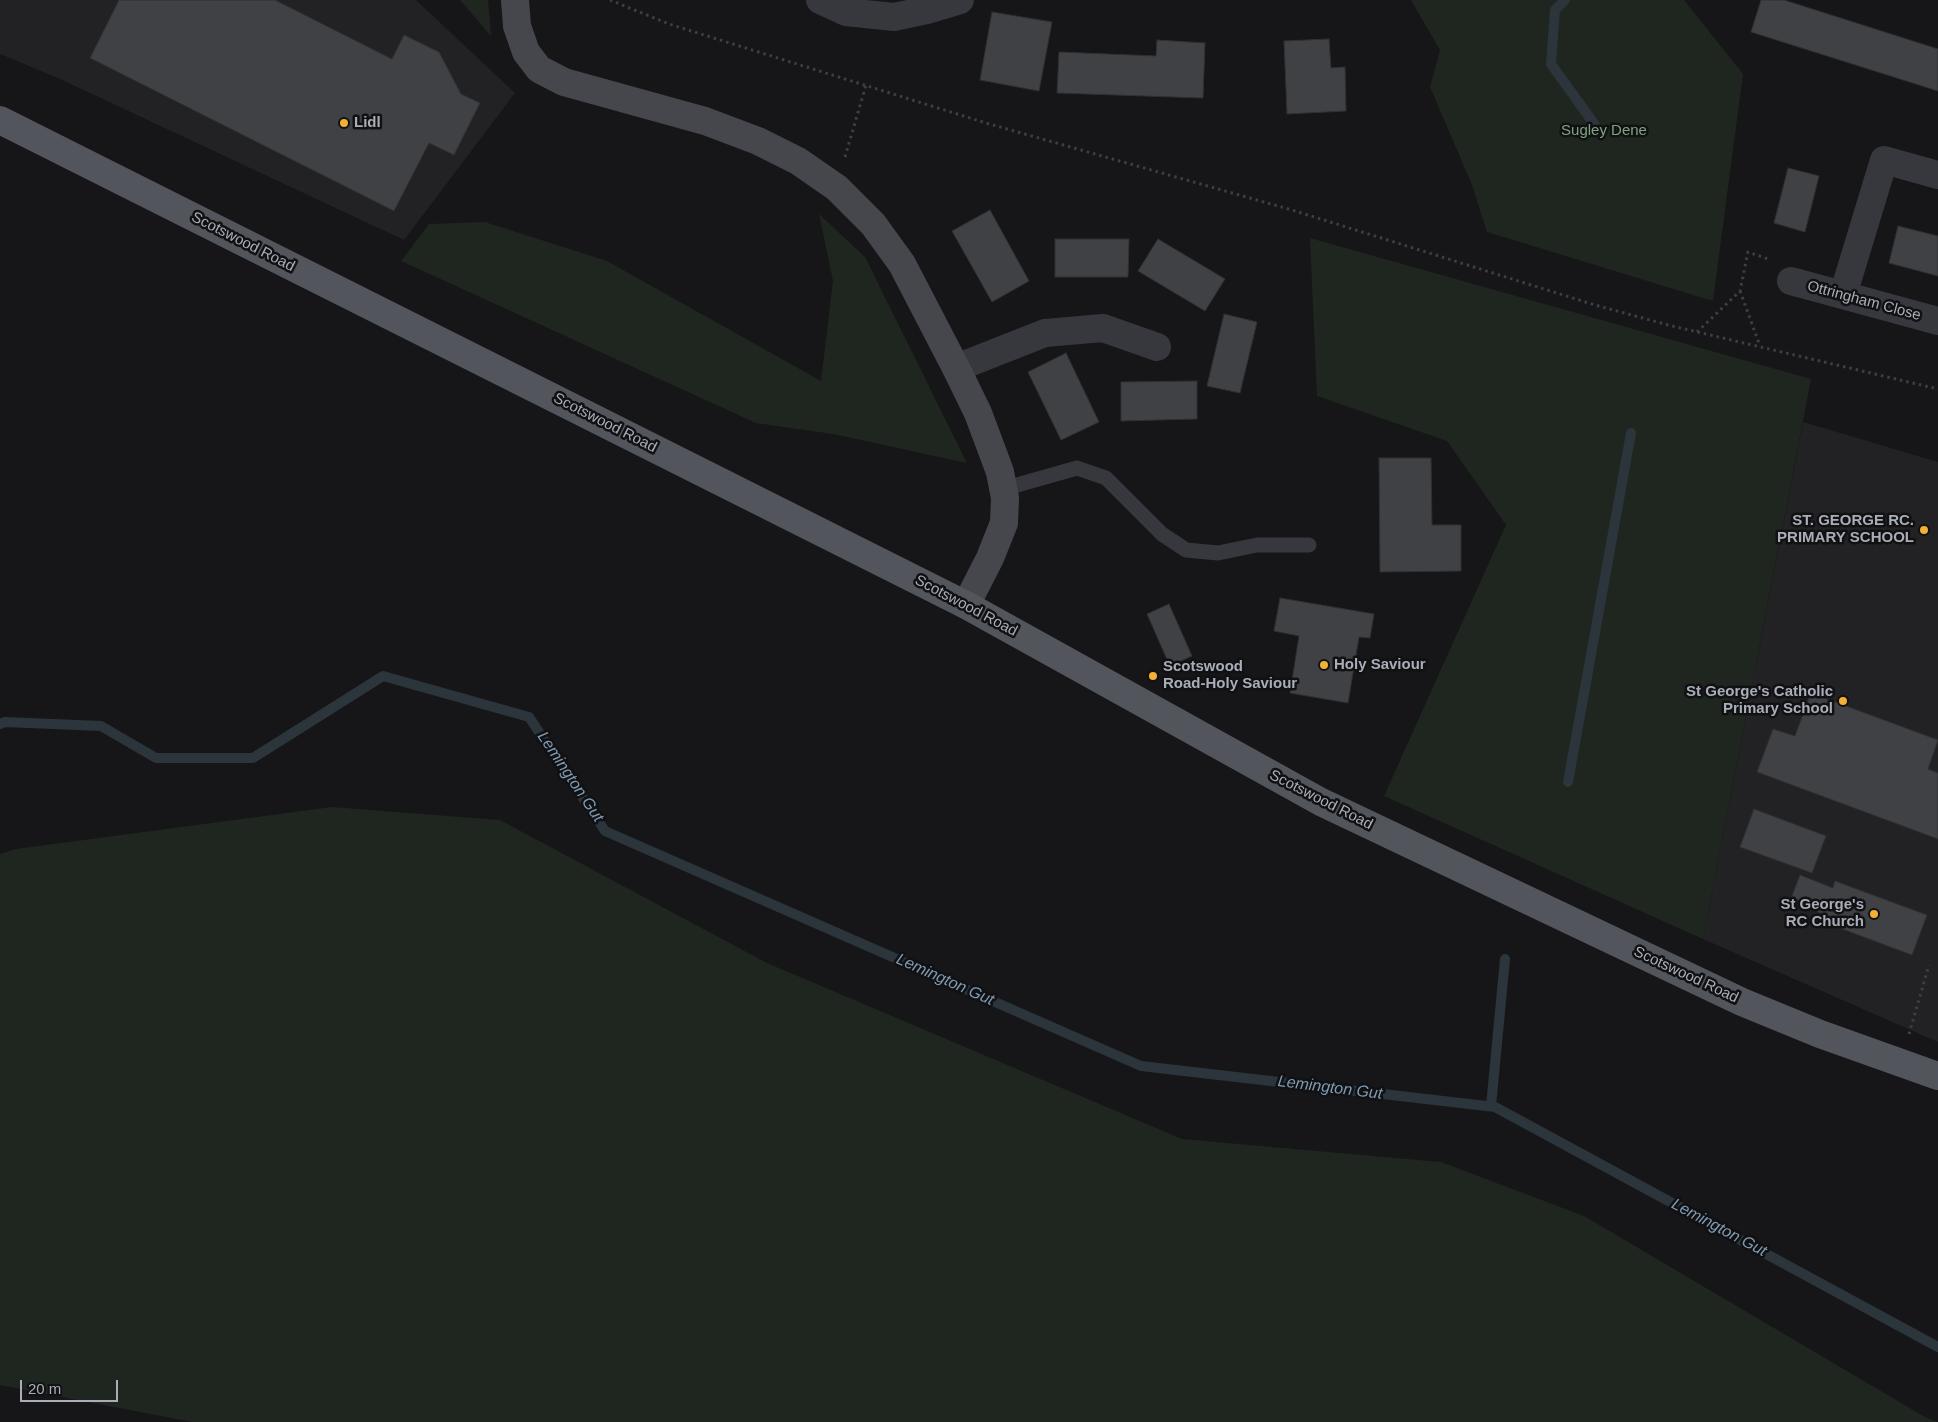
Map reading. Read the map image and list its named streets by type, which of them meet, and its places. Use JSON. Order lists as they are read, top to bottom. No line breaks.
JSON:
{"streets":{"main road":["Scotswood Road"],"street":["Ottringham Close"]},"water":["Lemington Gut"],"parks":["Sugley Dene"],"places":["Lidl","ST. GEORGE RC. PRIMARY SCHOOL","Holy Saviour","Scotswood Road-Holy Saviour","St George's Catholic Primary School","St George's RC Church"],"scale_bar":"20 m"}
